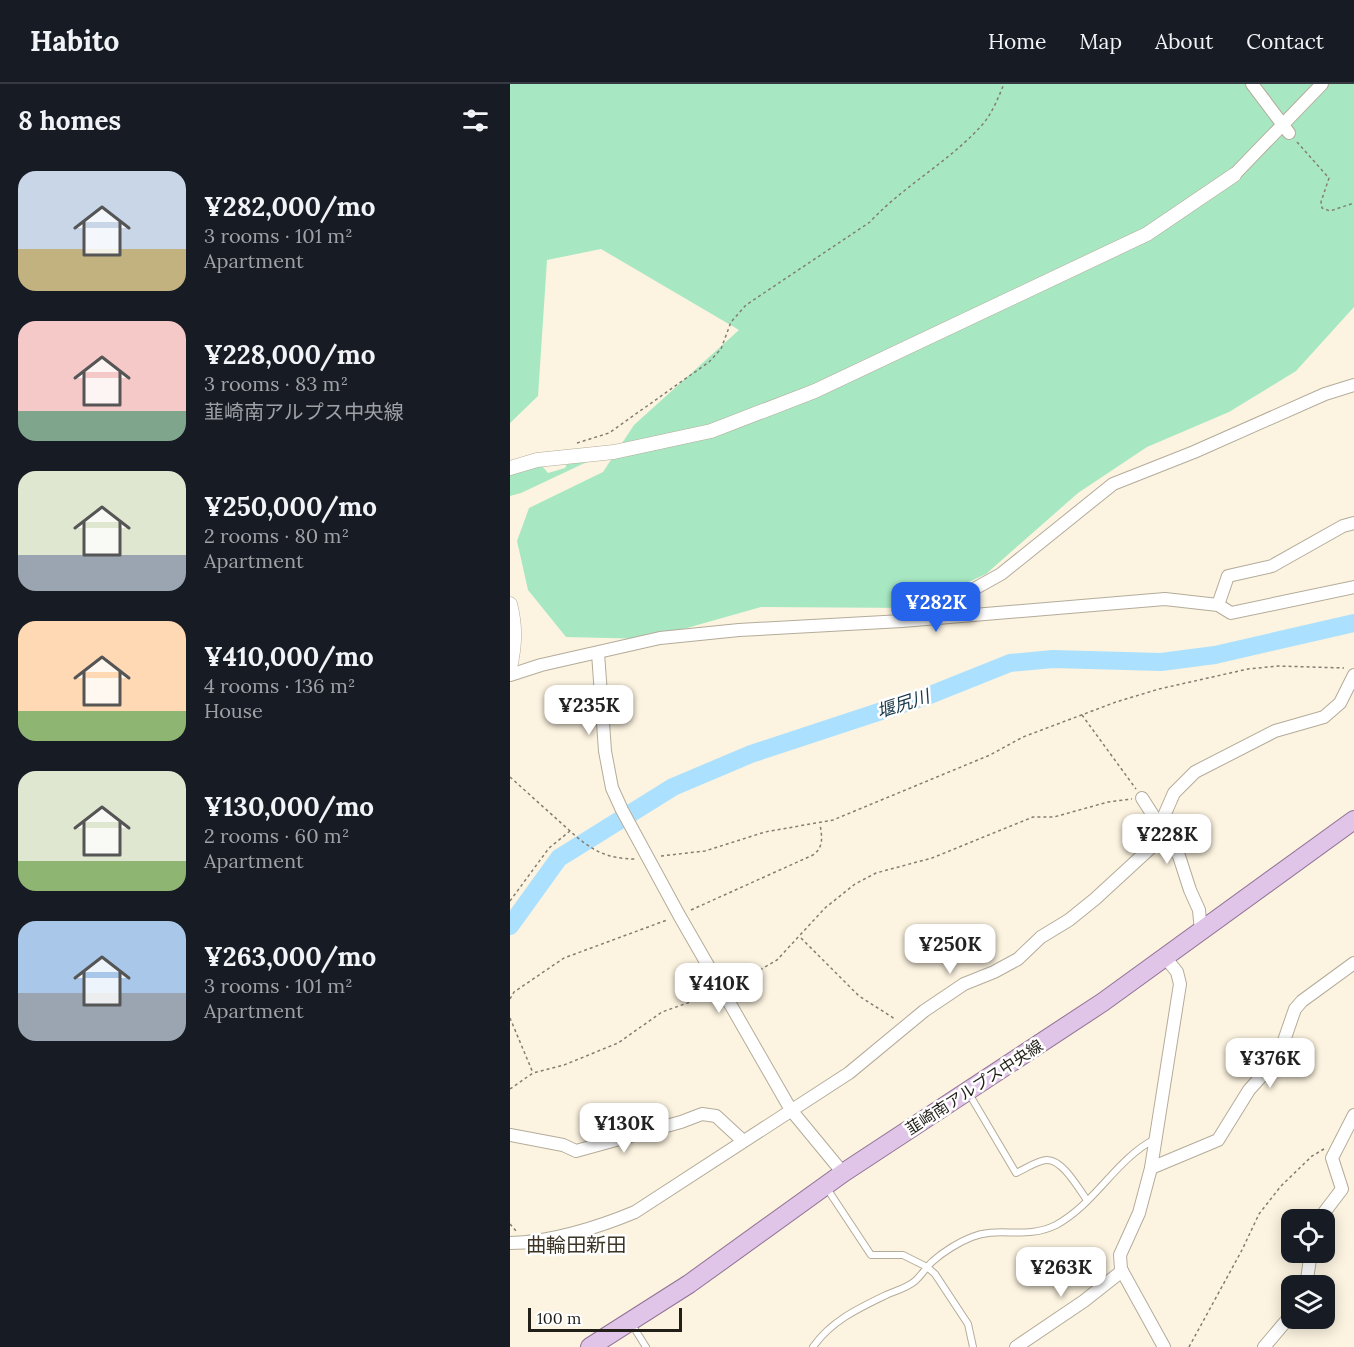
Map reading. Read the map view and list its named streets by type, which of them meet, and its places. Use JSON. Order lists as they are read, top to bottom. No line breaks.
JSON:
{"streets":{"main road":["韮崎南アルプス中央線"]},"districts":["曲輪田新田"],"water":["堰尻川"],"scale_bar":"100 m","page":{"header":"Habito","nav":["Home","Map","About","Contact"],"heading":"8 homes","list":[{"name":"¥282,000/mo","note":"3 rooms · 101 m² · Apartment"},{"name":"¥228,000/mo","note":"3 rooms · 83 m² · 韮崎南アルプス中央線"},{"name":"¥250,000/mo","note":"2 rooms · 80 m² · Apartment"},{"name":"¥410,000/mo","note":"4 rooms · 136 m² · House"},{"name":"¥130,000/mo","note":"2 rooms · 60 m² · Apartment"},{"name":"¥263,000/mo","note":"3 rooms · 101 m² · Apartment"}],"price":["¥282K","¥235K","¥228K","¥250K","¥410K","¥376K","¥130K","¥263K"],"scale":"100 m"}}
